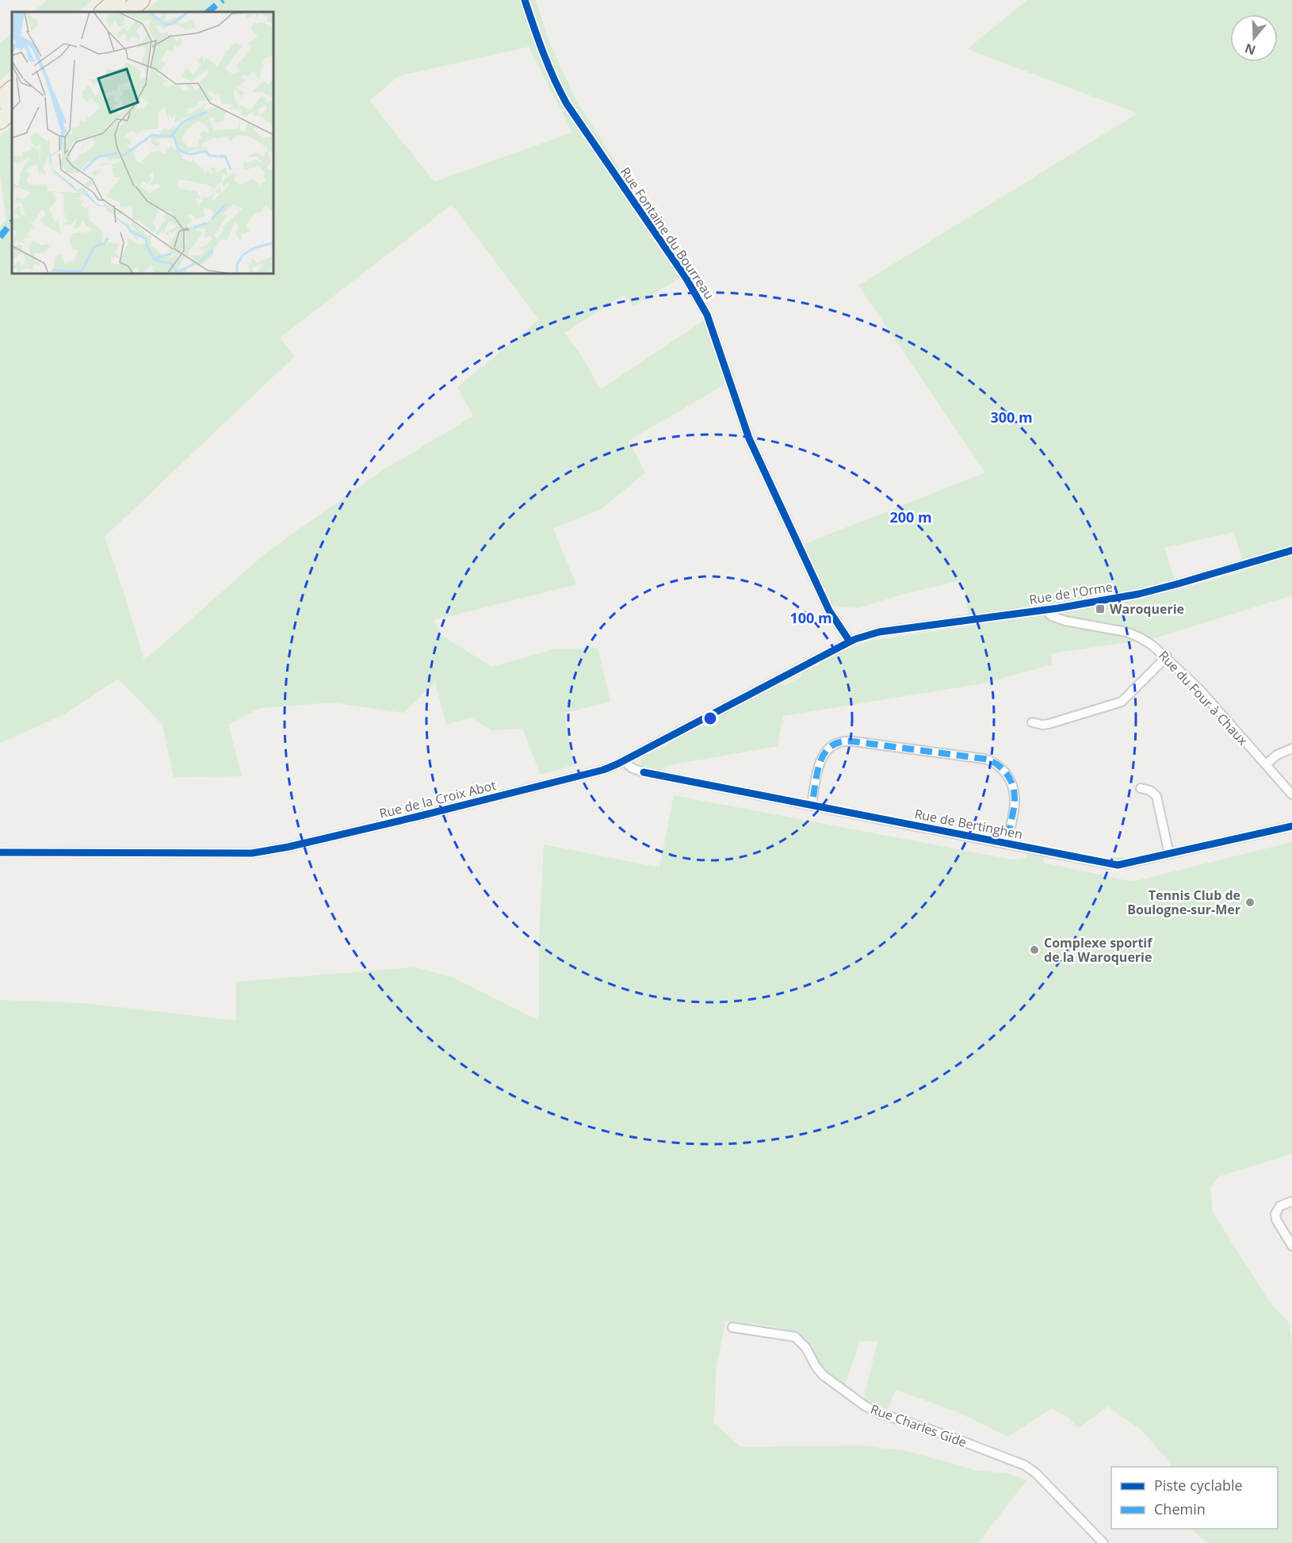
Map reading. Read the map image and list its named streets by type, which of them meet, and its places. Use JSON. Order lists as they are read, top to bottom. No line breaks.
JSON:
{"streets":{"street":["Rue Fontaine du Bourreau","Rue de l'Orme","Rue du Four à Chaux","Rue de la Croix Abot","Rue de Bertinghen","Rue Charles Gide"]},"crossings":[["Rue Fontaine du Bourreau","Rue de l'Orme"],["Rue Fontaine du Bourreau","Rue de la Croix Abot"],["Rue de l'Orme","Rue du Four à Chaux"],["Rue de l'Orme","Rue de la Croix Abot"],["Rue de la Croix Abot","Rue de Bertinghen"]],"places":{"transit":["Waroquerie"],"other":["Tennis Club de Boulogne-sur-Mer","Complexe sportif de la Waroquerie"]},"legend":["Piste cyclable","Chemin"],"north":"bottom","rings":["300 m","200 m","100 m"]}
